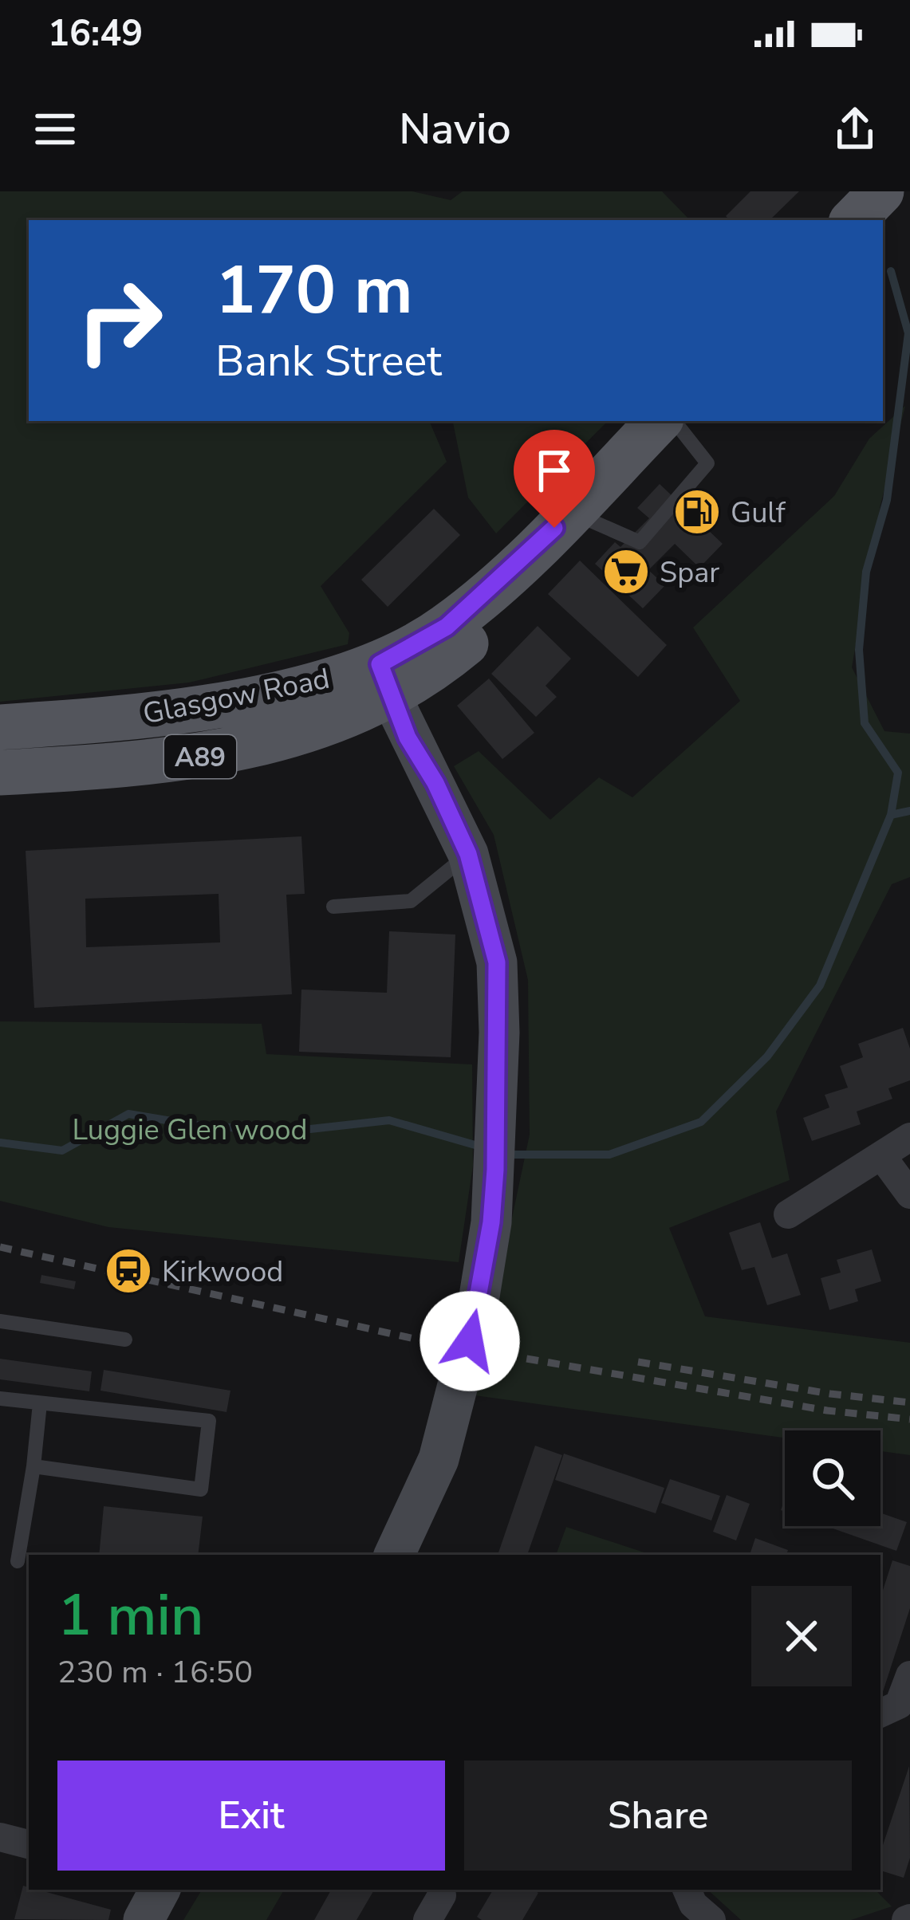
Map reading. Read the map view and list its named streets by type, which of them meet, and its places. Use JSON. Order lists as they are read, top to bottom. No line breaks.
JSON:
{"streets":{"main road":["Glasgow Road","A89"]},"crossings":[["Glasgow Road","A89"]],"parks":["Luggie Glen wood"],"places":{"fuel station":["Gulf"],"supermarket":["Spar"],"station":["Kirkwood"]},"page":{"status":"16:49","header":"Navio","turn":["170 m","Bank Street"],"heading":["1 min","230 m · 16:50"],"buttons":["Exit","Share"]}}
